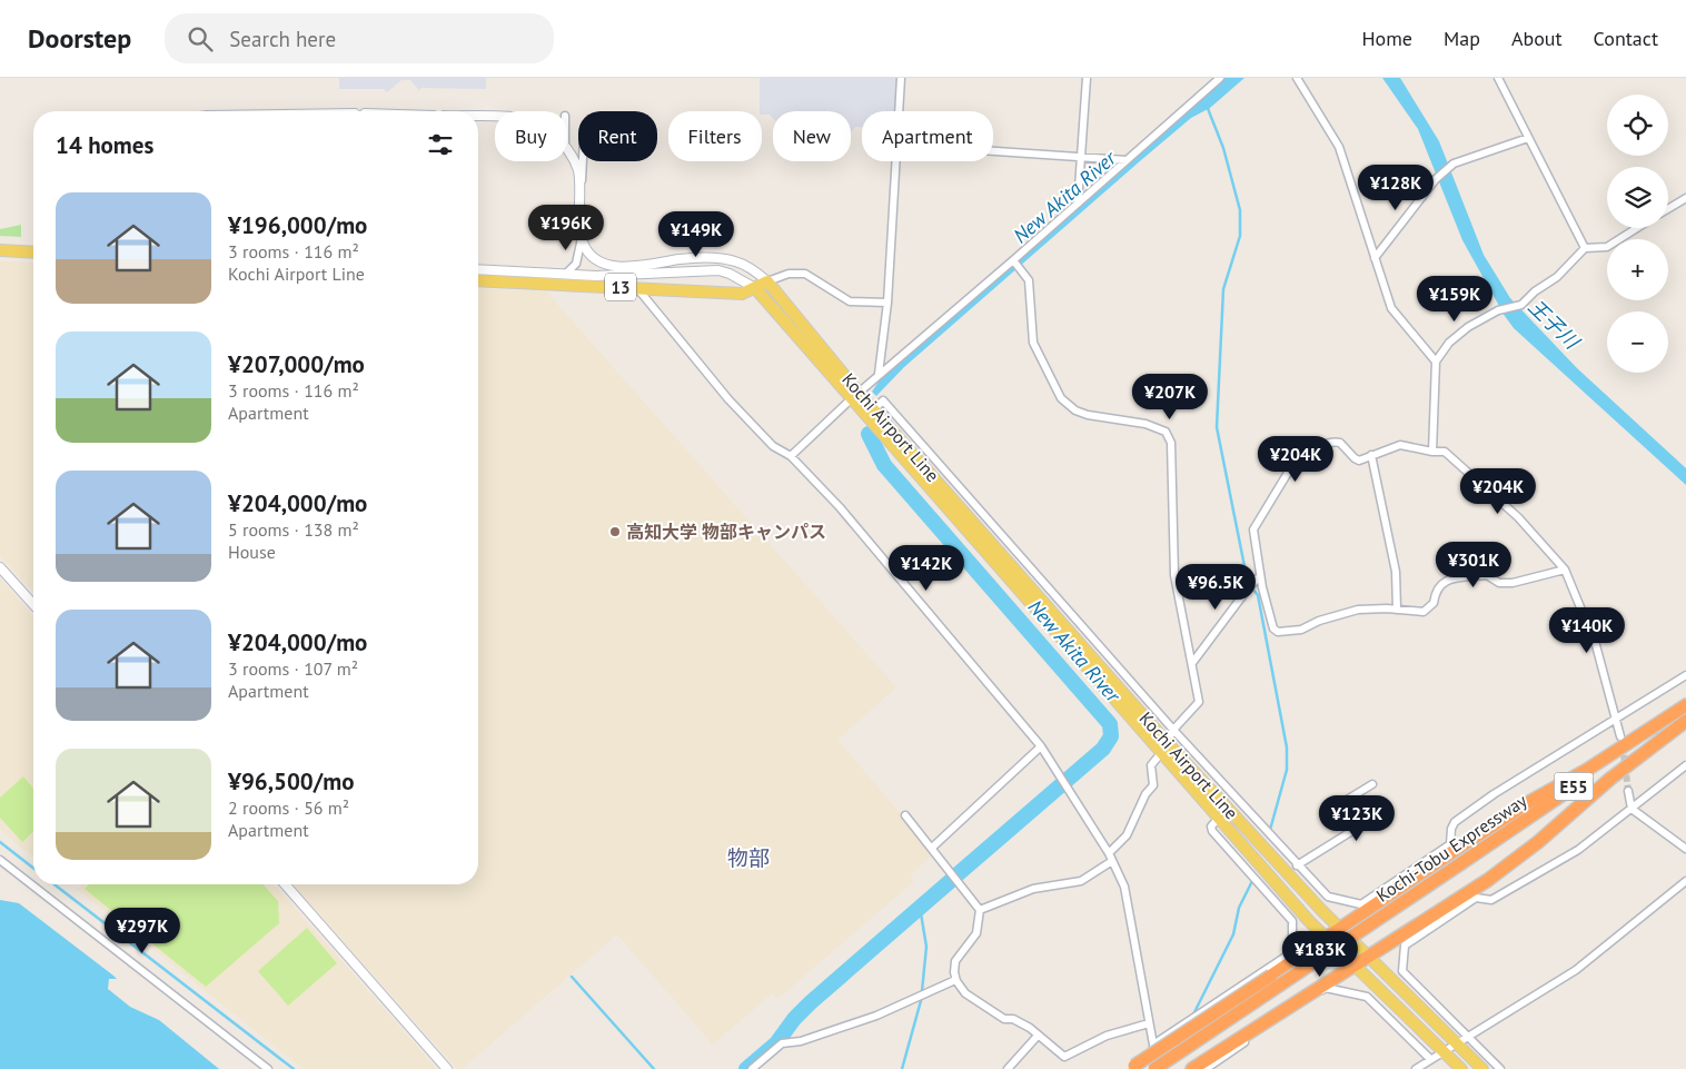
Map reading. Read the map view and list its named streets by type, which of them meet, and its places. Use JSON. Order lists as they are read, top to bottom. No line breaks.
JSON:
{"streets":{"highway":["E55","Kochi-Tobu Expressway"],"main road":["13","Kochi Airport Line"]},"crossings":[["13","Kochi Airport Line"]],"districts":["物部"],"water":["New Akita River","王子川"],"places":["高知大学 物部キャンパス"],"page":{"header":"Doorstep","search":"Search here","nav":["Home","Map","About","Contact"],"map_buttons":["+","−"],"chip":["Buy","Rent","Filters","New","Apartment"],"heading":"14 homes","price":["¥128K","¥196K","¥149K","¥159K","¥207K","¥204K","¥204K","¥301K","¥142K","¥96.5K","¥140K","¥123K","¥297K","¥183K"],"list":[{"name":"¥196,000/mo","note":"3 rooms · 116 m² · Kochi Airport Line"},{"name":"¥207,000/mo","note":"3 rooms · 116 m² · Apartment"},{"name":"¥204,000/mo","note":"5 rooms · 138 m² · House"},{"name":"¥204,000/mo","note":"3 rooms · 107 m² · Apartment"},{"name":"¥96,500/mo","note":"2 rooms · 56 m² · Apartment"}]}}
